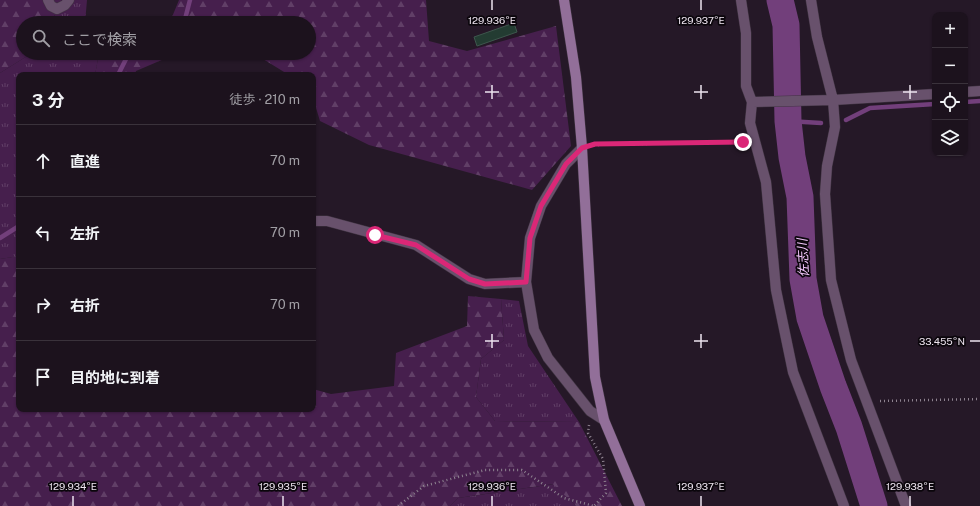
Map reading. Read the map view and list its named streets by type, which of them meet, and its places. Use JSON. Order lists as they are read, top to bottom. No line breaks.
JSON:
{"water":["佐志川"],"page":{"map_buttons":["+","−"],"search":"ここで検索","heading":["3 分","徒歩 · 210 m"],"list":[["直進","70 m"],["左折","70 m"],["右折","70 m"],"目的地に到着"]},"coordinates":["129.936°E","129.937°E","33.455°N","129.934°E","129.935°E","129.938°E"]}
